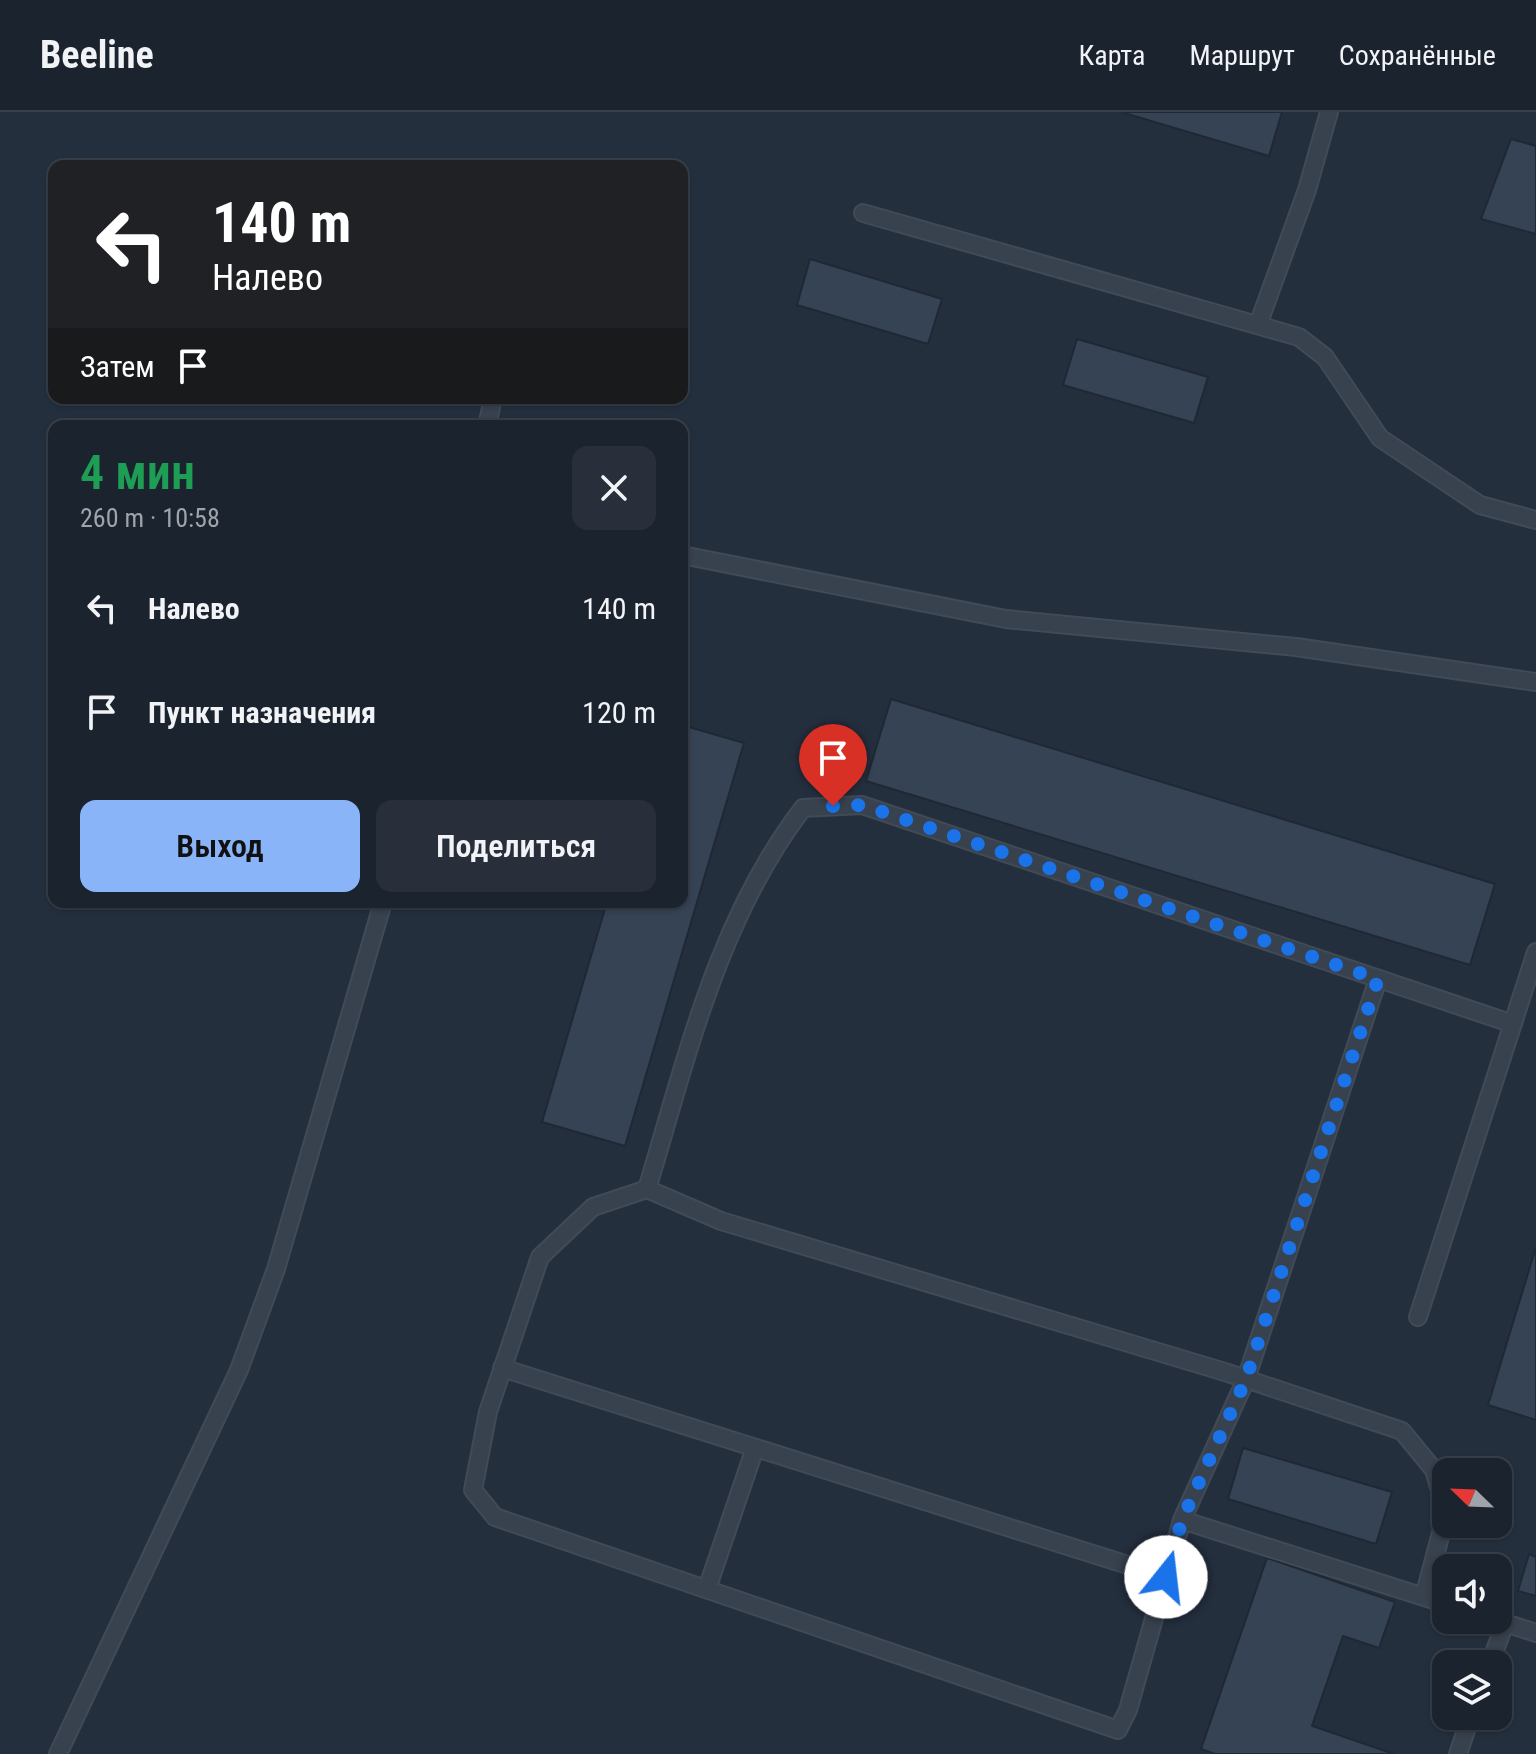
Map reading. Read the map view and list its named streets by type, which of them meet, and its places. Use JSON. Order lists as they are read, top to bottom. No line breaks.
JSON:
{"north":"top left","page":{"header":"Beeline","nav":["Карта","Маршрут","Сохранённые"],"turn":["140 m","Налево"],"then":"Затем","heading":["4 мин","260 m · 10:58"],"list":[{"name":"Налево","value":"140 m"},{"name":"Пункт назначения","value":"120 m"}],"buttons":["Выход","Поделиться"]}}
